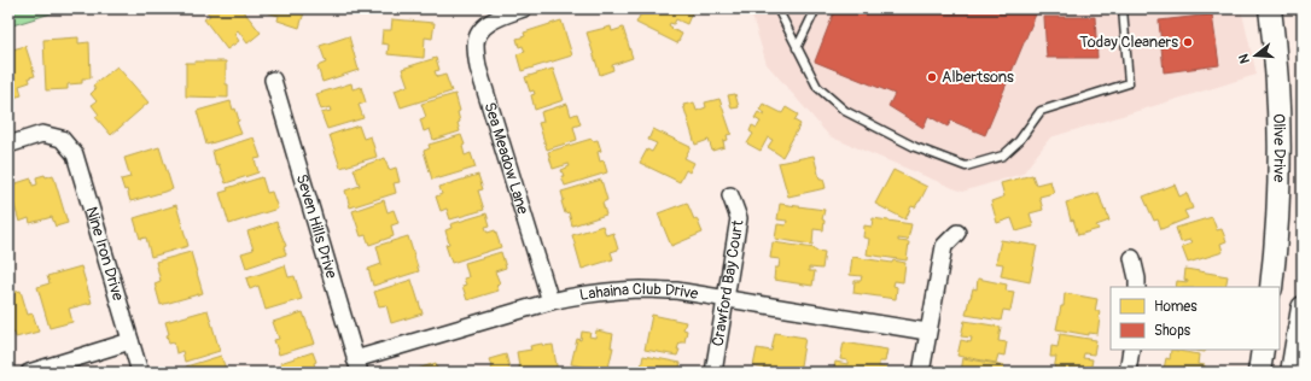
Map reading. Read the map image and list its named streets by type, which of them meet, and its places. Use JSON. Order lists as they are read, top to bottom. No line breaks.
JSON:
{"streets":{"main road":["Olive Drive"],"street":["Sea Meadow Lane","Seven Hills Drive","Nine Iron Drive","Crawford Bay Court","Lahaina Club Drive"]},"crossings":[["Sea Meadow Lane","Lahaina Club Drive"],["Seven Hills Drive","Lahaina Club Drive"],["Crawford Bay Court","Lahaina Club Drive"]],"places":["Today Cleaners","Albertsons"],"legend":["Homes","Shops"],"north":"left"}
